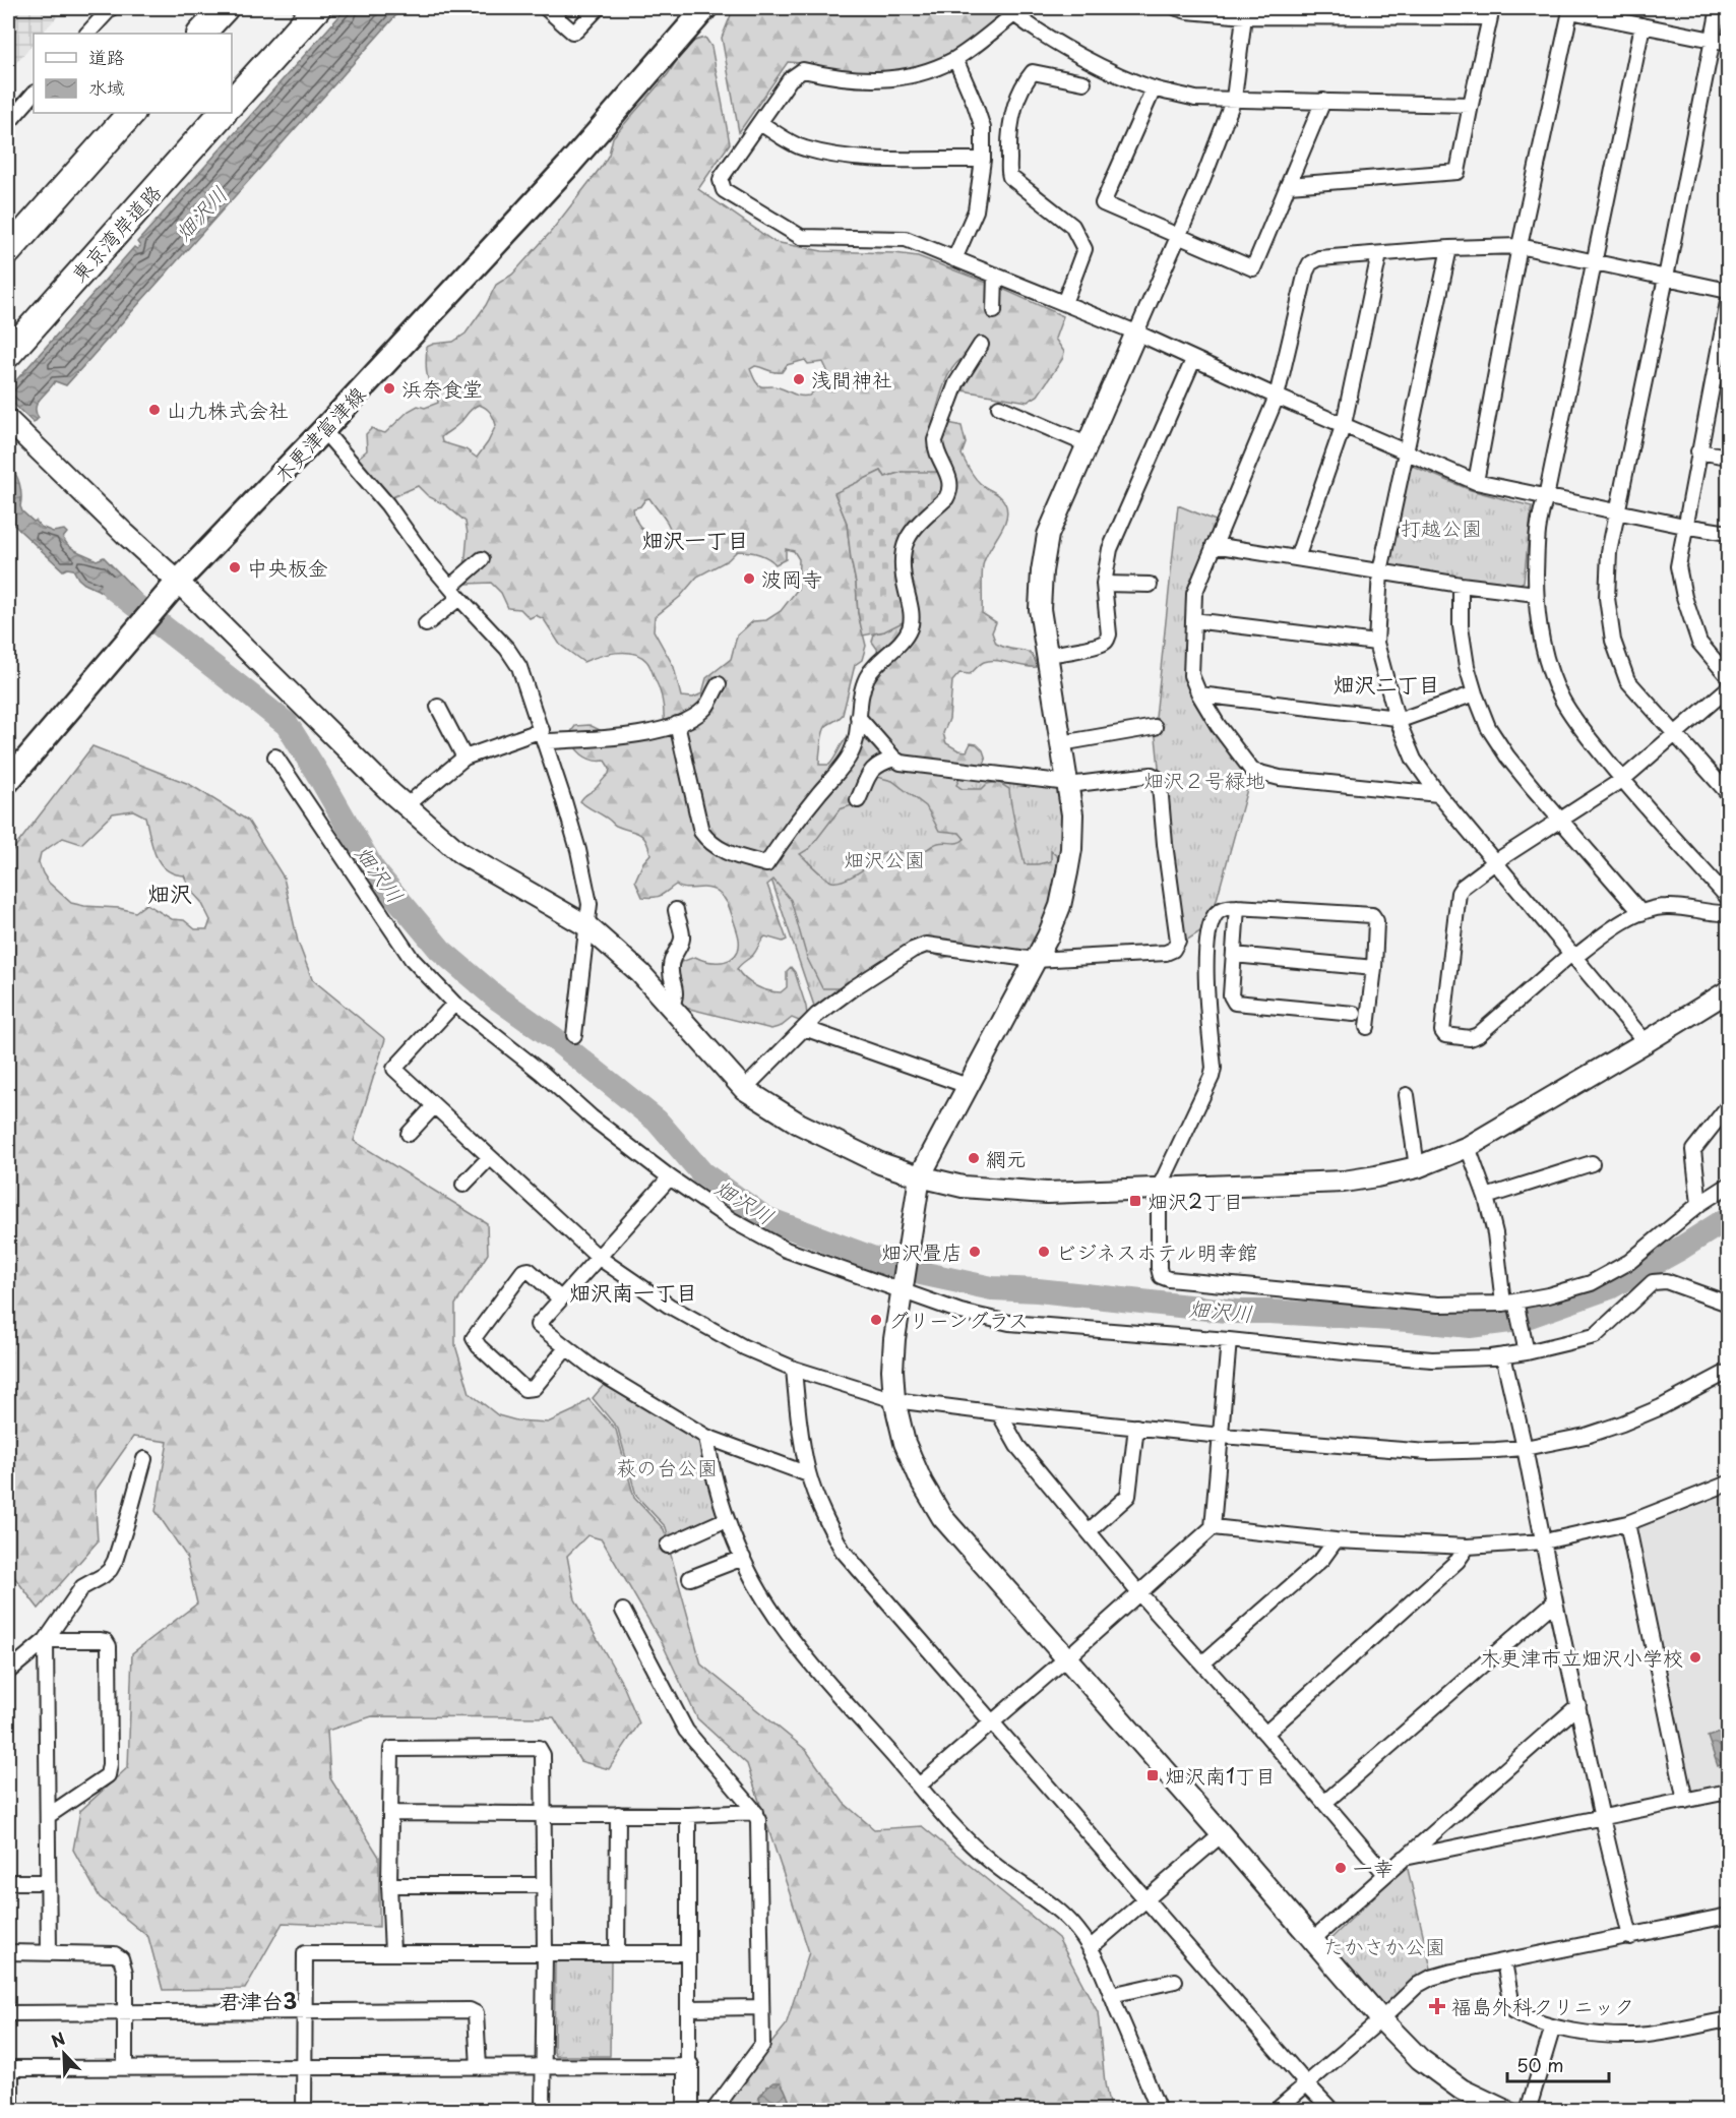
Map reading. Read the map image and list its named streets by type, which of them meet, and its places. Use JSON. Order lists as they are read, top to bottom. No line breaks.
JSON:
{"streets":{"highway":["東京湾岸道路"],"main road":["木更津富津線"]},"districts":["畑沢一丁目","畑沢二丁目","畑沢","畑沢南一丁目","君津台3"],"water":["畑沢川"],"parks":["打越公園","畑沢２号緑地","畑沢公園","萩の台公園","たかさか公園"],"places":{"other":["浅間神社","浜奈食堂","山九株式会社","中央板金","波岡寺","網元","畑沢畳店","ビジネスホテル明幸館","グリーングラス","木更津市立畑沢小学校","一幸"],"transit":["畑沢2丁目","畑沢南1丁目"],"health":["福島外科クリニック"]},"legend":["道路","水域"],"scale_bar":"50 m","north":"top left"}
